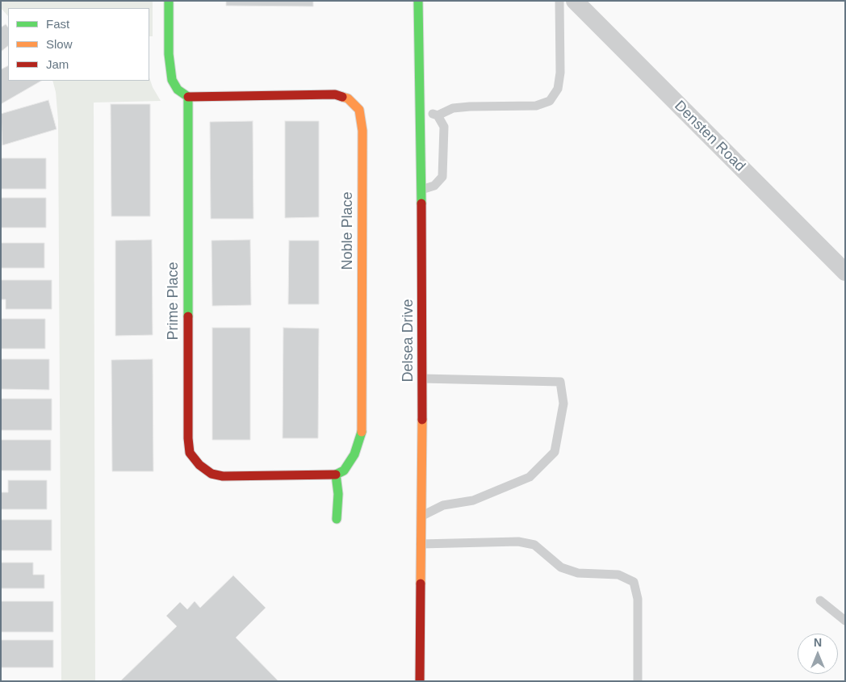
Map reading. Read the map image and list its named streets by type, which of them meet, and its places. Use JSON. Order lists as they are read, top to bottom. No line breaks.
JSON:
{"streets":{"street":["Densten Road","Noble Place","Prime Place","Delsea Drive"]},"crossings":[["Noble Place","Prime Place"]],"legend":["Fast","Slow","Jam"],"north":"top"}
